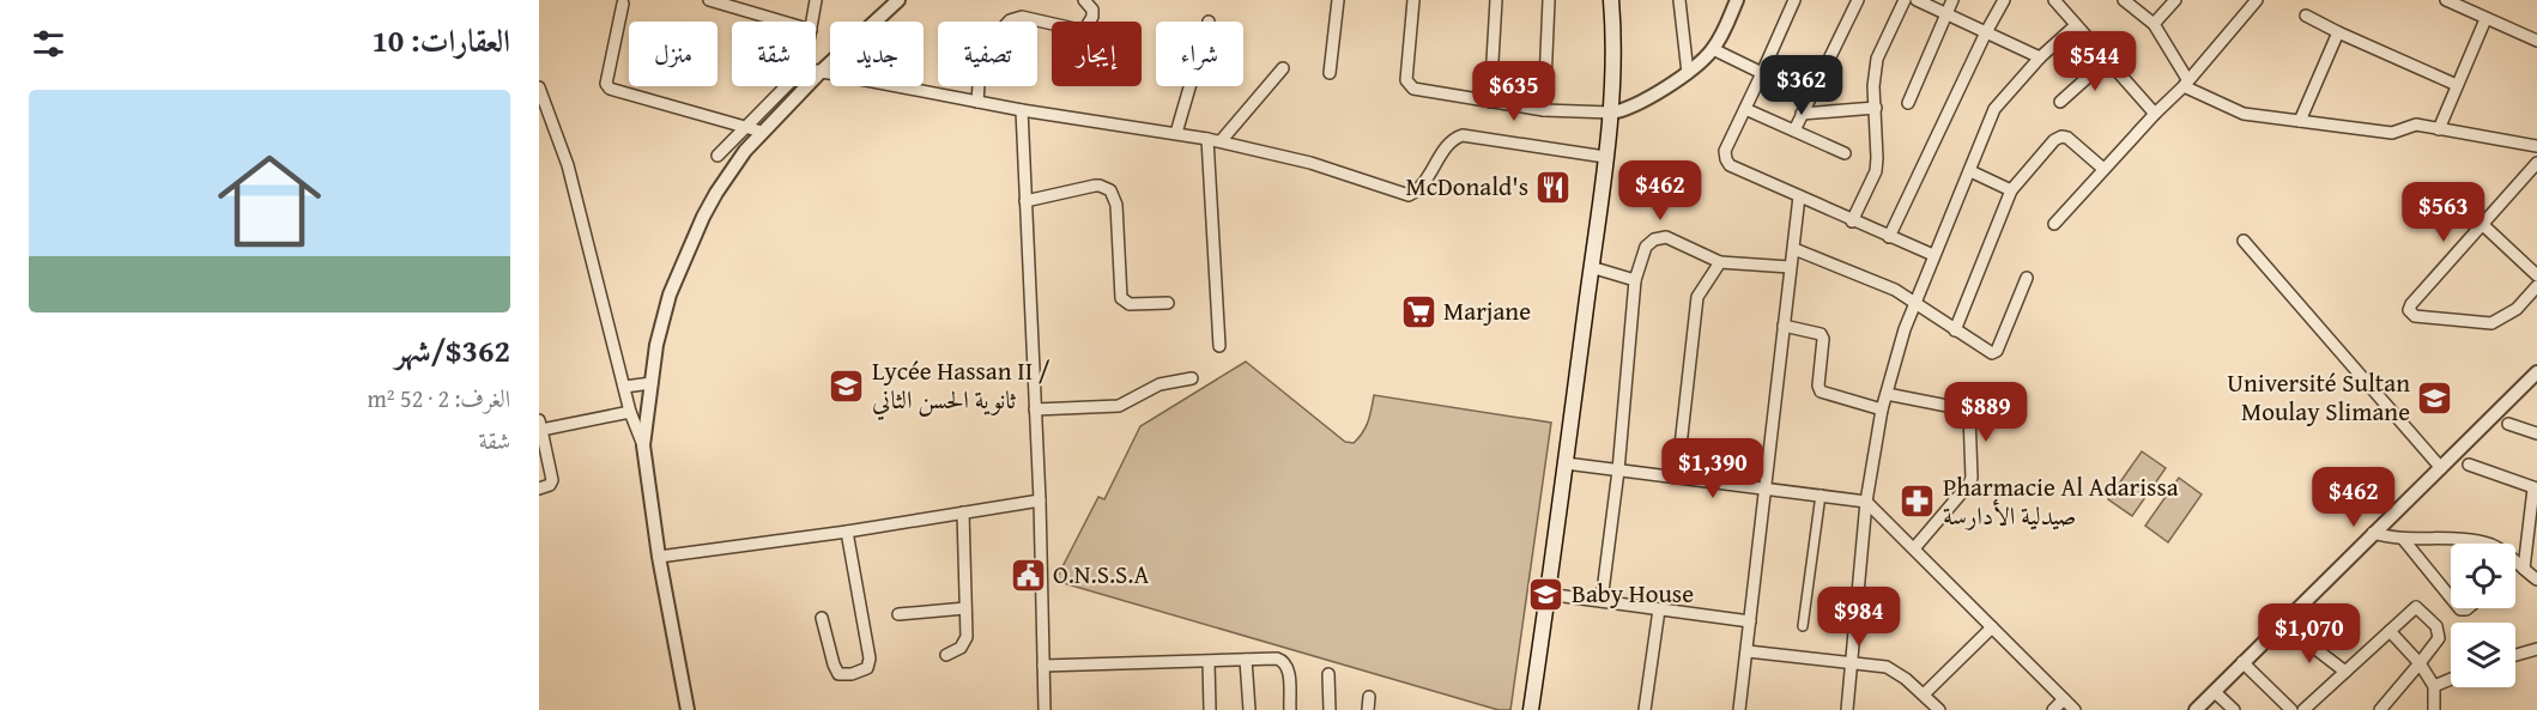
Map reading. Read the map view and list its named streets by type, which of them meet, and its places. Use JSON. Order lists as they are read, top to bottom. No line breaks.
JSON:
{"places":{"restaurant":["McDonald's"],"supermarket":["Marjane"],"school or university":["Lycée Hassan II / ثانوية الحسن الثاني","Université Sultan Moulay Slimane","Baby House"],"pharmacy":["Pharmacie Al Adarissa صيدلية الأدارسة"],"public building":["O.N.S.S.A"]},"page":{"heading":"العقارات: 10","chip":["شراء","إيجار","تصفية","جديد","شقة","منزل"],"price":["$544","$362","$635","$462","$563","$889","$1,390","$462","$984","$1,070"],"list":[{"name":"$362/شهر","note":"الغرف: 2 · 52 m² · شقة"}]}}
